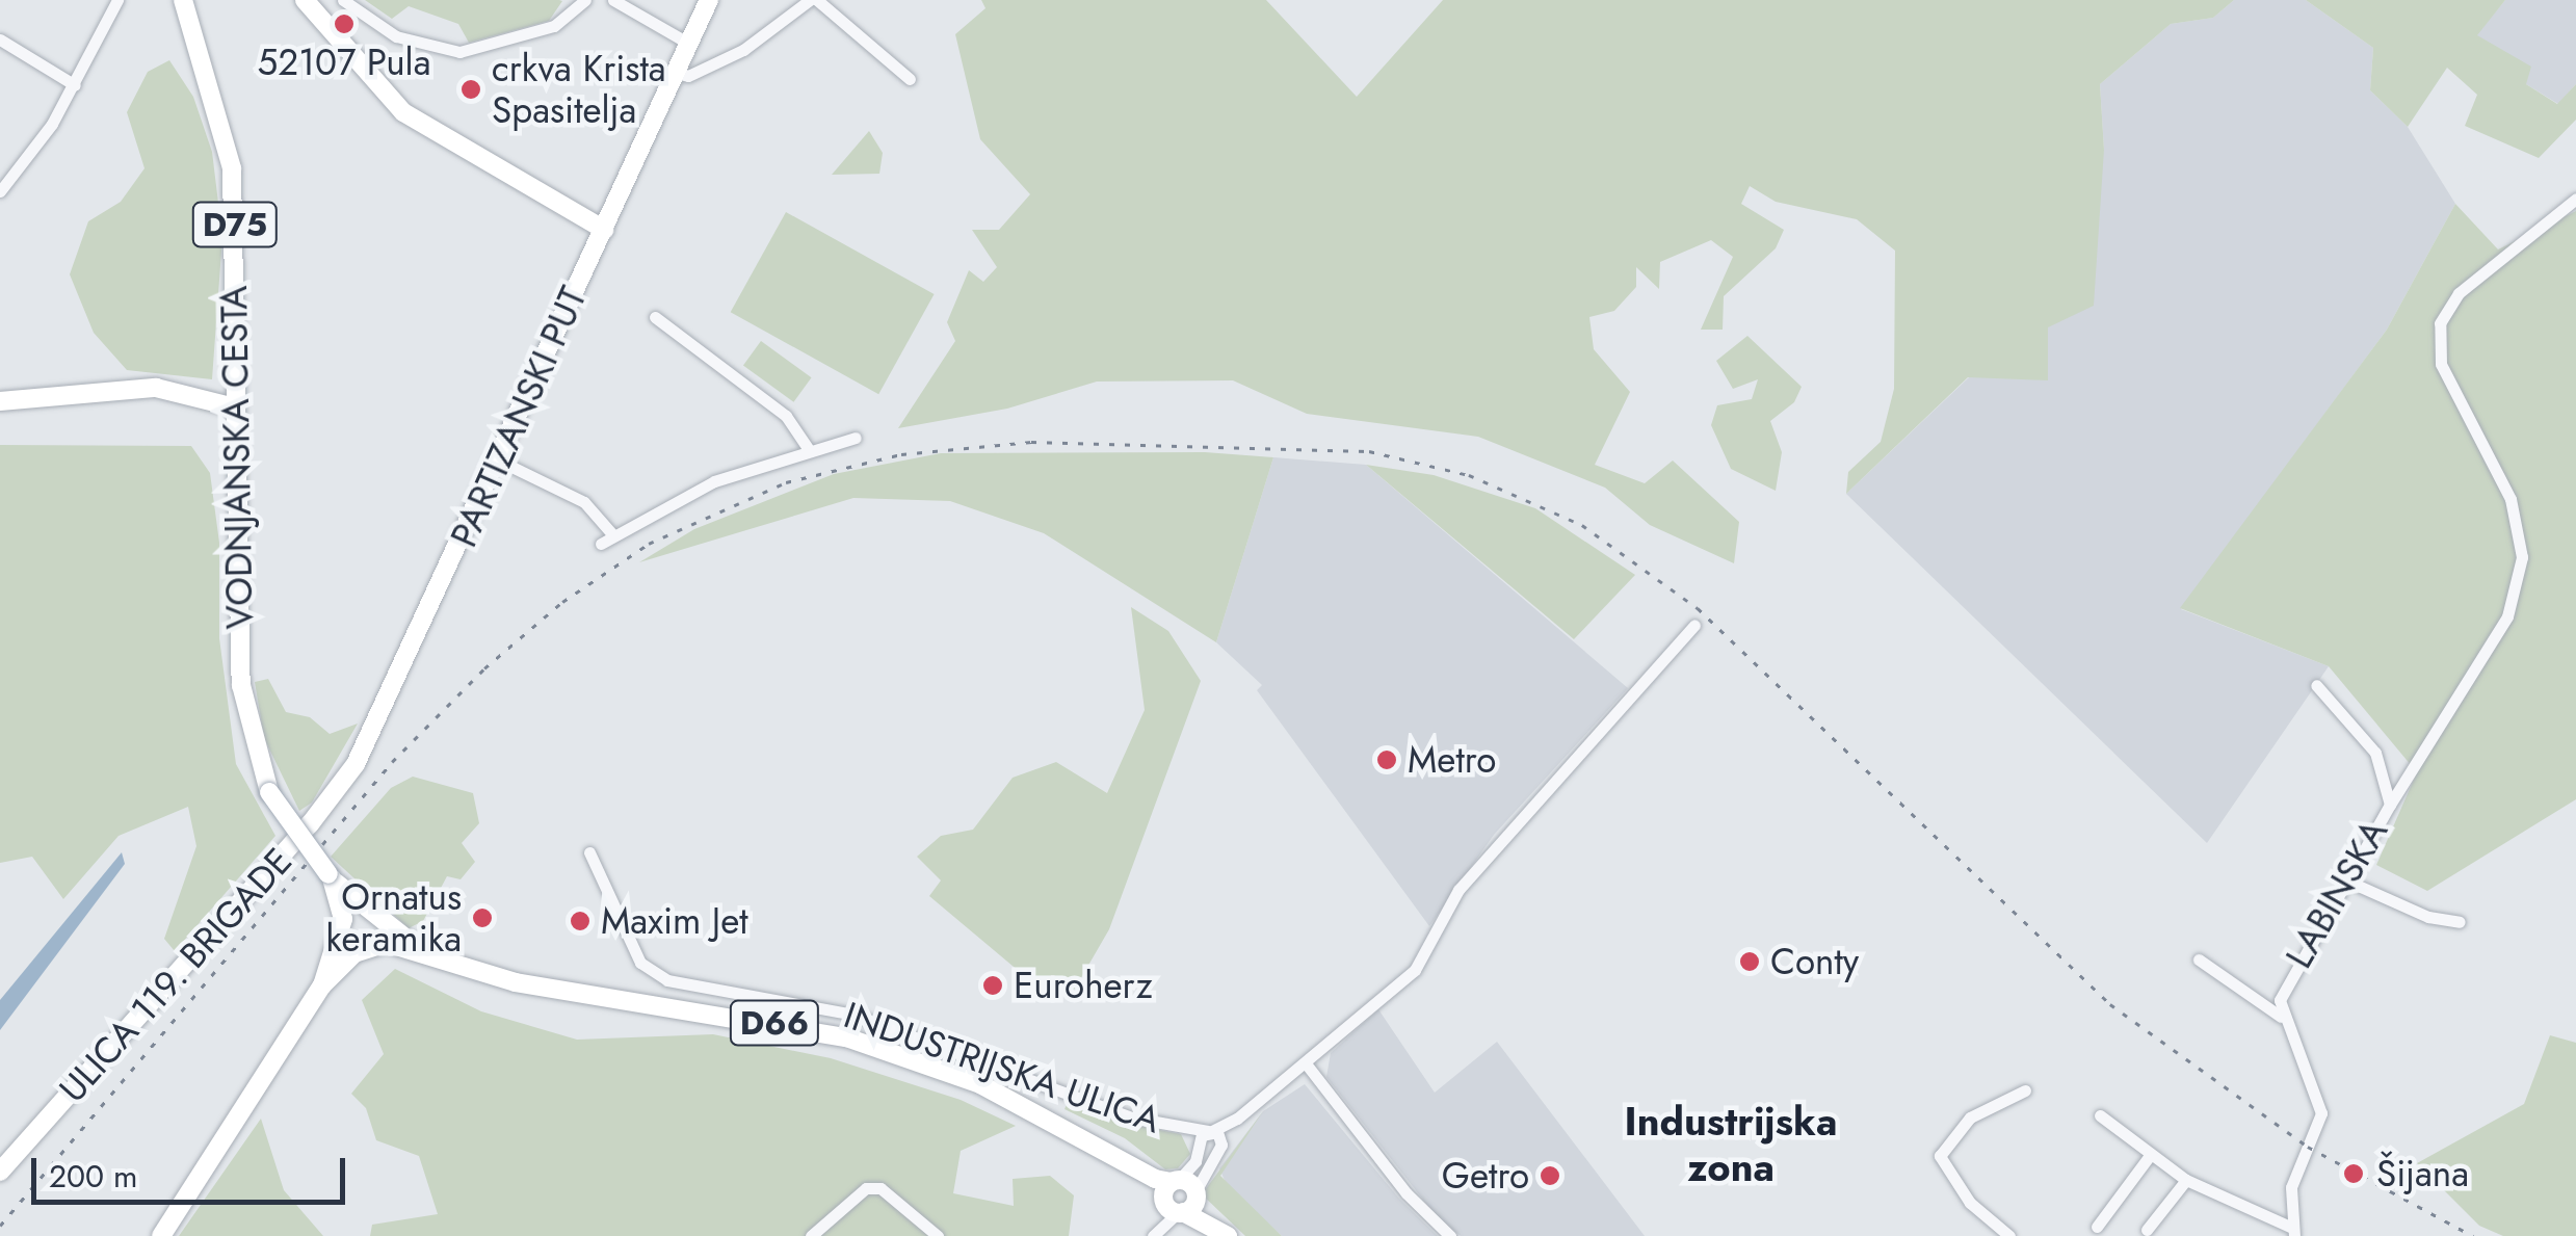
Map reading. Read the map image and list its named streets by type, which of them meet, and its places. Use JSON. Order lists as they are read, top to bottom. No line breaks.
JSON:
{"streets":{"main road":["D75","PARTIZANSKI PUT","VODNJANSKA CESTA","ULICA 119. BRIGADE","D66"],"street":["LABINSKA","INDUSTRIJSKA ULICA"]},"crossings":[["D75","VODNJANSKA CESTA"],["D75","D66"],["PARTIZANSKI PUT","ULICA 119. BRIGADE"],["D66","INDUSTRIJSKA ULICA"]],"districts":["Industrijska zona"],"places":["52107 Pula","crkva Krista Spasitelja","Metro","Ornatus keramika","Maxim Jet","Conty","Euroherz","Šijana","Getro"],"scale_bar":"200 m"}
